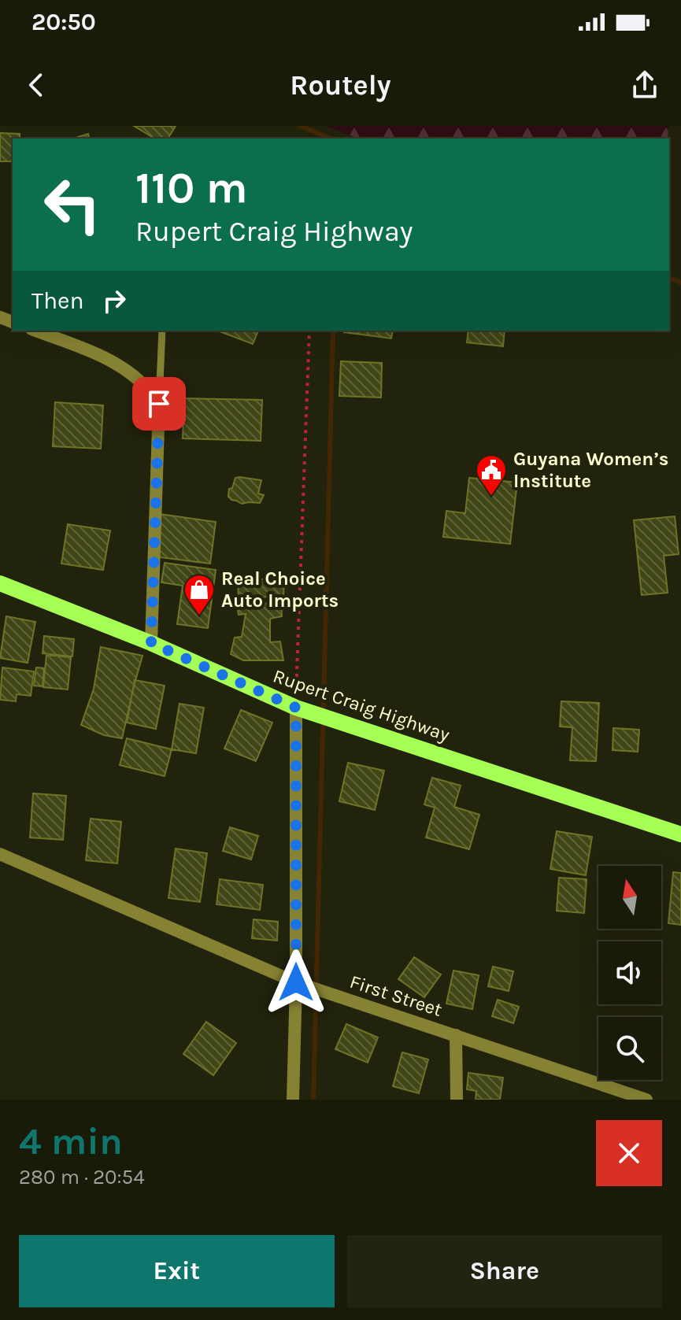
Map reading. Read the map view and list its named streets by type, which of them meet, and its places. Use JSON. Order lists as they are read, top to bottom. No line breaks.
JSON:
{"streets":{"main road":["Rupert Craig Highway"],"street":["First Street"]},"places":{"public building":["Guyana Women’s Institute"],"shop":["Real Choice Auto Imports"]},"north":"top","page":{"status":"20:50","header":"Routely","turn":["110 m","Rupert Craig Highway"],"then":"Then","heading":["4 min","280 m · 20:54"],"buttons":["Exit","Share"]}}
